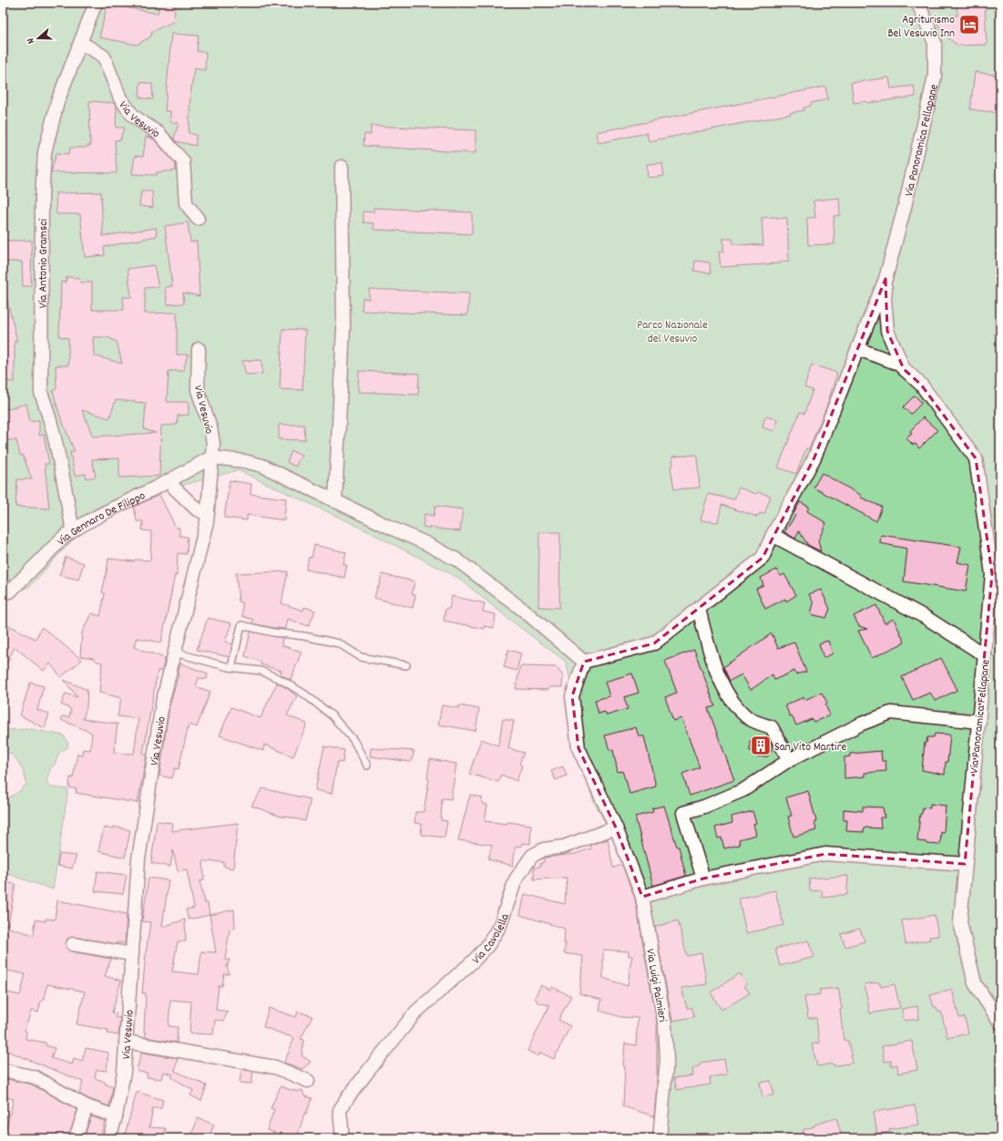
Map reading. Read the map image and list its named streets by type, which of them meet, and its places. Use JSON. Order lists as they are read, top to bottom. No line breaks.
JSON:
{"streets":{"street":["Via Vesuvio","Via Panoramica Fellapane","Via Antonio Gramsci","Via Gennaro De Filippo","Via Cavolella","Via Luigi Palmieri"]},"crossings":[["Via Vesuvio","Via Antonio Gramsci"],["Via Vesuvio","Via Gennaro De Filippo"],["Via Antonio Gramsci","Via Gennaro De Filippo"]],"parks":["Parco Nazionale del Vesuvio"],"places":{"hotel":["Agriturismo Bel Vesuvio Inn"],"building":["San Vito Martire"]},"north":"left"}
